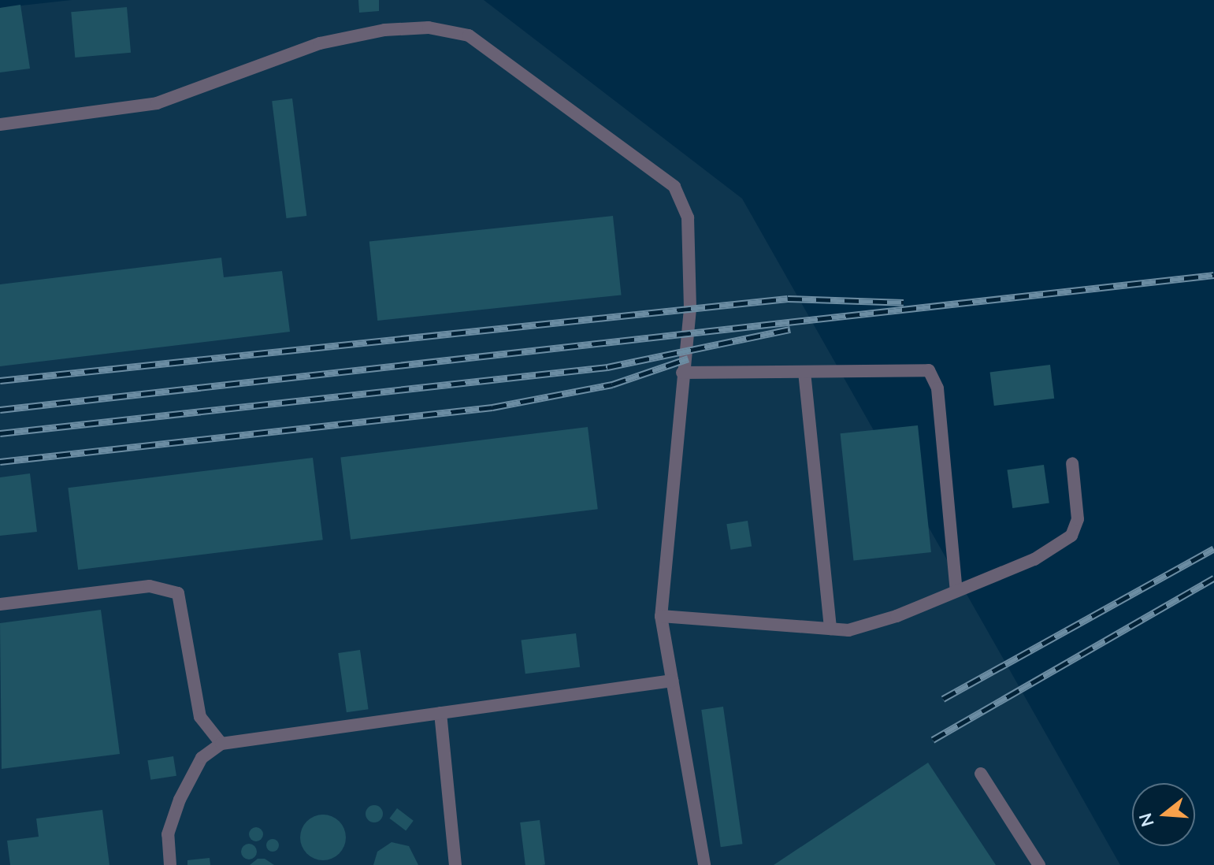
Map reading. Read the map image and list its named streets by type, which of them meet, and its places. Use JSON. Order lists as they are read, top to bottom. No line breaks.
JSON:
{"north":"left"}
